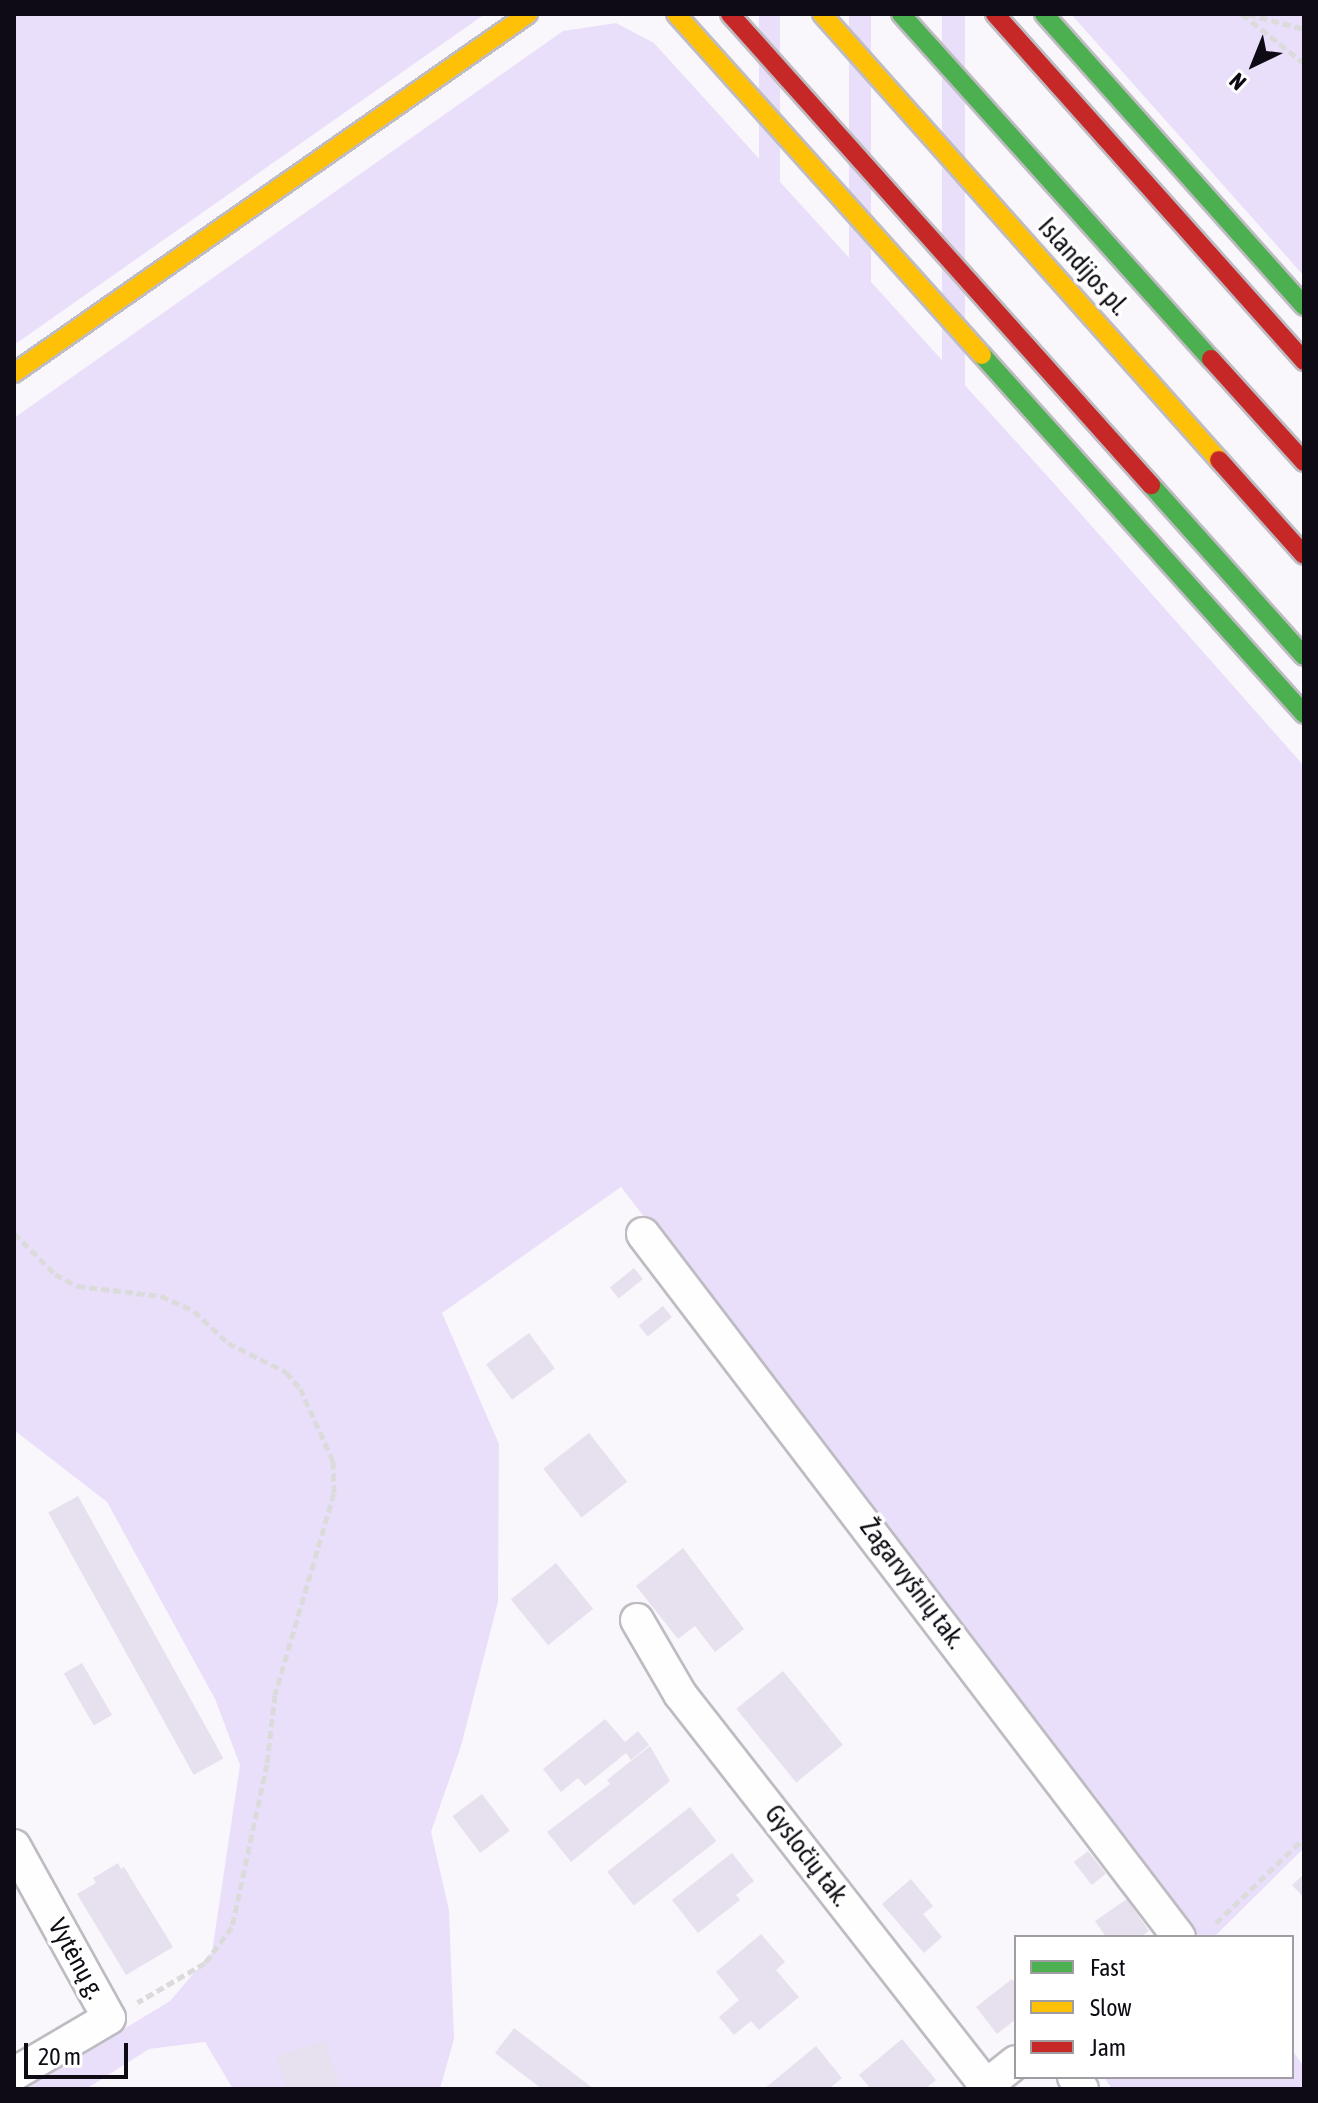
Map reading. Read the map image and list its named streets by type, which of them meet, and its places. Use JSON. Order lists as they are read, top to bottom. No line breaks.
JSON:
{"streets":{"highway":["Islandijos pl."],"street":["Žagarvyšnių tak.","Gysločių tak.","Vytėnų g."]},"legend":["Fast","Slow","Jam"],"scale_bar":"20 m","north":"bottom left"}
